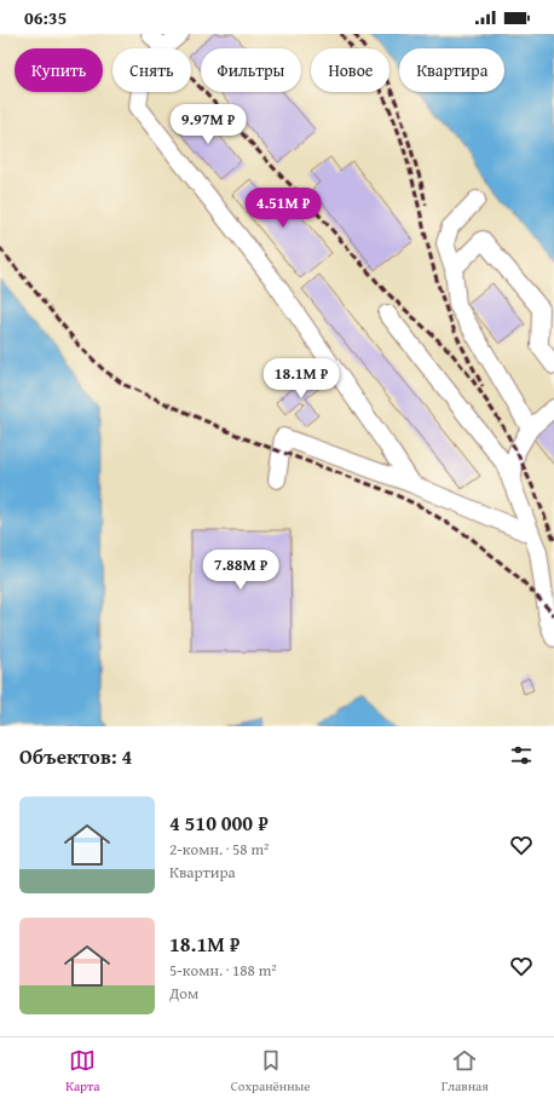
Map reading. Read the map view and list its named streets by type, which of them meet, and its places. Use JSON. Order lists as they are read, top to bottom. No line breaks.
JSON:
{"page":{"status":"06:35","chip":["Купить","Снять","Фильтры","Новое","Квартира"],"price":["9.97M ₽","4.51M ₽","18.1M ₽","7.88M ₽"],"heading":"Объектов: 4","list":[{"name":"4 510 000 ₽","note":"2-комн. · 58 m² · Квартира"},{"name":"18.1M ₽","note":"5-комн. · 188 m² · Дом"}],"tabs":["Карта","Сохранённые","Главная"]}}
